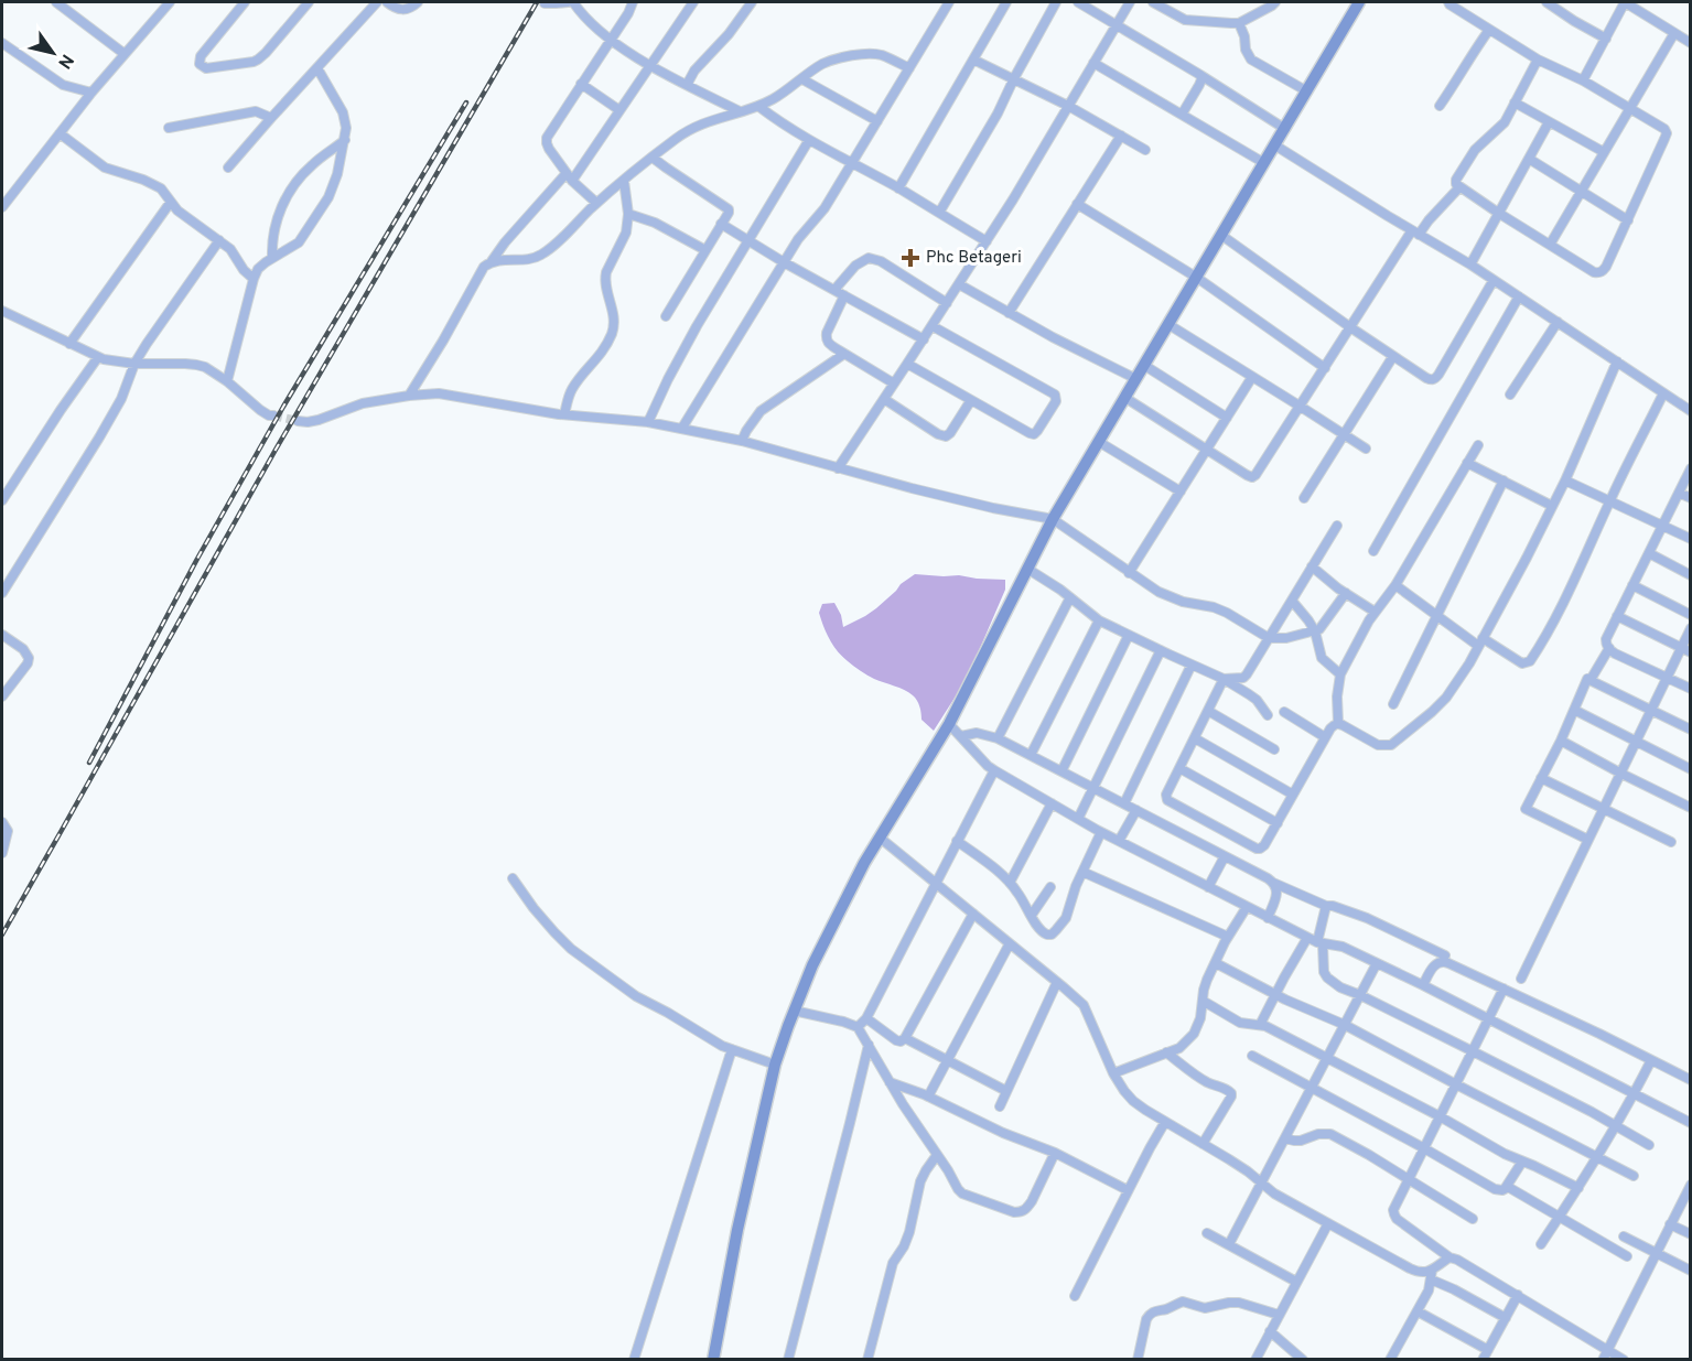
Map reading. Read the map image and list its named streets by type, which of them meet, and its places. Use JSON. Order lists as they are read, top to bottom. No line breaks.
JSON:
{"places":{"health":["Phc Betageri"]},"north":"bottom right"}
